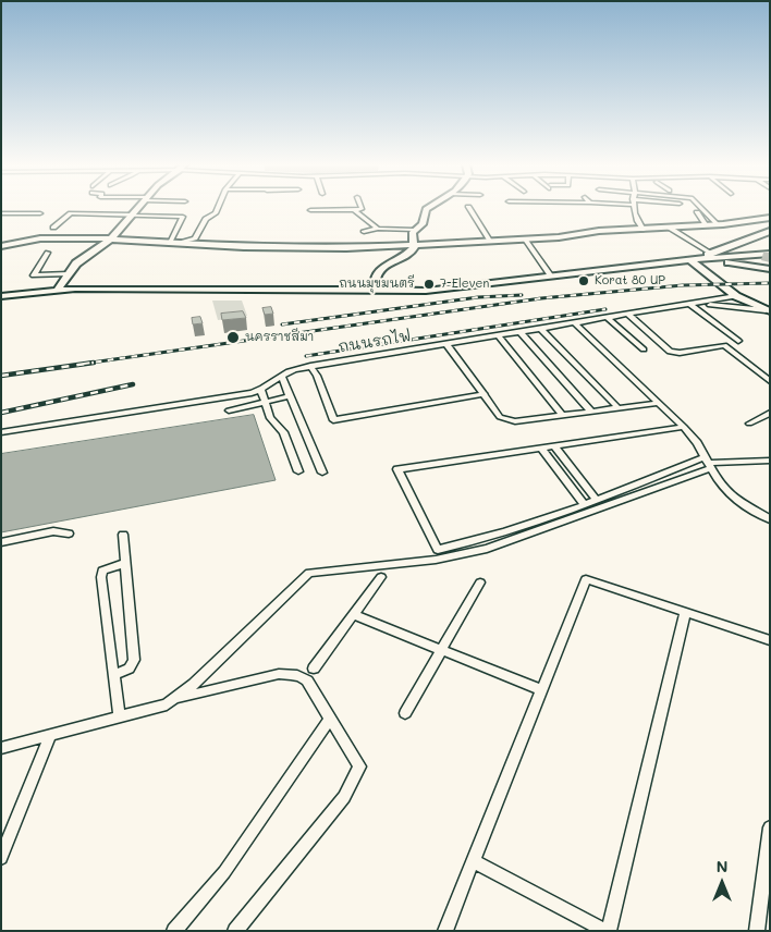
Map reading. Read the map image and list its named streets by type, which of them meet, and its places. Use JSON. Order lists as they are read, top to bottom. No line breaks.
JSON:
{"streets":{"street":["ถนนมุขมนตรี","ถนนรถไฟ"]},"places":["Korat 80 UP","7-Eleven","นครราชสีมา"],"north":"top"}
